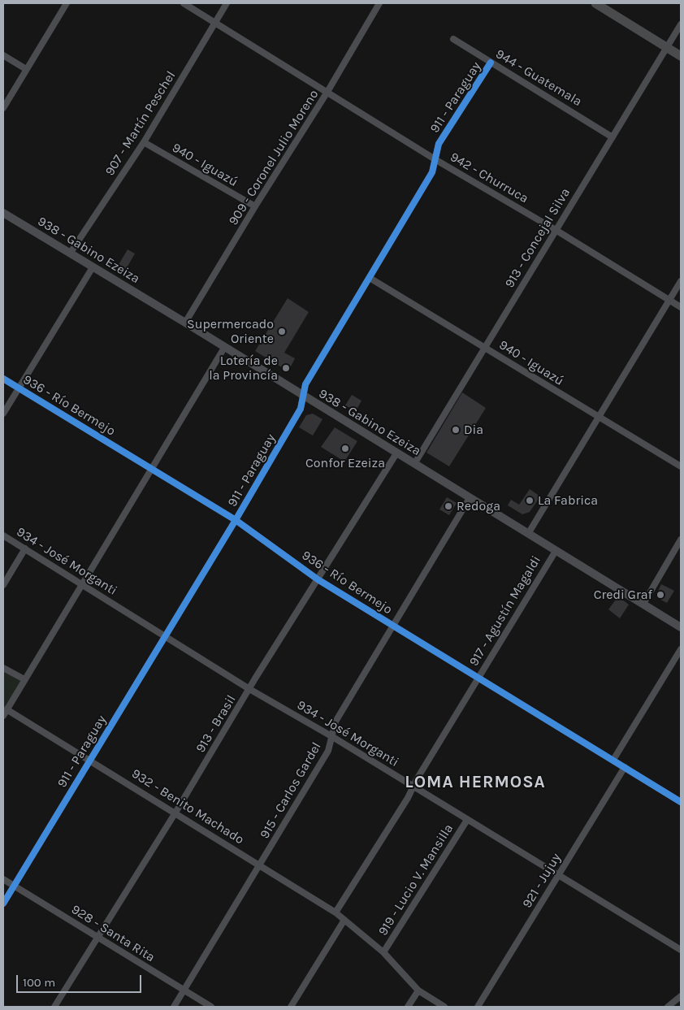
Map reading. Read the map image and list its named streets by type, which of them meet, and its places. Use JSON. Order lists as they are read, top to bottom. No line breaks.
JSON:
{"streets":{"street":["944 - Guatemala","911 - Paraguay","907 - Martín Peschel","909 - Coronel Julio Moreno","940 - Iguazú","942 - Churruca","913 - Concejal Silva","938 - Gabino Ezeiza","936 - Río Bermejo","934 - José Morganti","917 - Agustín Magaldi","913 - Brasil","915 - Carlos Gardel","932 - Benito Machado","919 - Lucio V. Mansilla","921 - Jujuy","928 - Santa Rita"]},"crossings":[["944 - Guatemala","911 - Paraguay"],["944 - Guatemala","913 - Concejal Silva"],["911 - Paraguay","940 - Iguazú"],["911 - Paraguay","942 - Churruca"],["911 - Paraguay","938 - Gabino Ezeiza"],["911 - Paraguay","936 - Río Bermejo"],["911 - Paraguay","934 - José Morganti"],["911 - Paraguay","932 - Benito Machado"],["911 - Paraguay","928 - Santa Rita"],["907 - Martín Peschel","940 - Iguazú"],["907 - Martín Peschel","942 - Churruca"],["907 - Martín Peschel","938 - Gabino Ezeiza"],["909 - Coronel Julio Moreno","940 - Iguazú"],["909 - Coronel Julio Moreno","942 - Churruca"],["909 - Coronel Julio Moreno","938 - Gabino Ezeiza"],["940 - Iguazú","913 - Concejal Silva"],["942 - Churruca","913 - Concejal Silva"],["913 - Concejal Silva","938 - Gabino Ezeiza"],["938 - Gabino Ezeiza","917 - Agustín Magaldi"],["938 - Gabino Ezeiza","913 - Brasil"],["938 - Gabino Ezeiza","915 - Carlos Gardel"],["936 - Río Bermejo","917 - Agustín Magaldi"],["936 - Río Bermejo","913 - Brasil"],["936 - Río Bermejo","915 - Carlos Gardel"],["936 - Río Bermejo","921 - Jujuy"],["934 - José Morganti","917 - Agustín Magaldi"],["934 - José Morganti","913 - Brasil"],["934 - José Morganti","915 - Carlos Gardel"],["934 - José Morganti","919 - Lucio V. Mansilla"],["934 - José Morganti","921 - Jujuy"],["917 - Agustín Magaldi","932 - Benito Machado"],["913 - Brasil","932 - Benito Machado"],["913 - Brasil","928 - Santa Rita"],["915 - Carlos Gardel","932 - Benito Machado"],["915 - Carlos Gardel","928 - Santa Rita"],["932 - Benito Machado","919 - Lucio V. Mansilla"]],"districts":["LOMA HERMOSA"],"places":["Supermercado Oriente","Lotería de la Provincía","Dia","Confor Ezeiza","La Fabrica","Redoga","Credi Graf"],"scale_bar":"100 m"}
